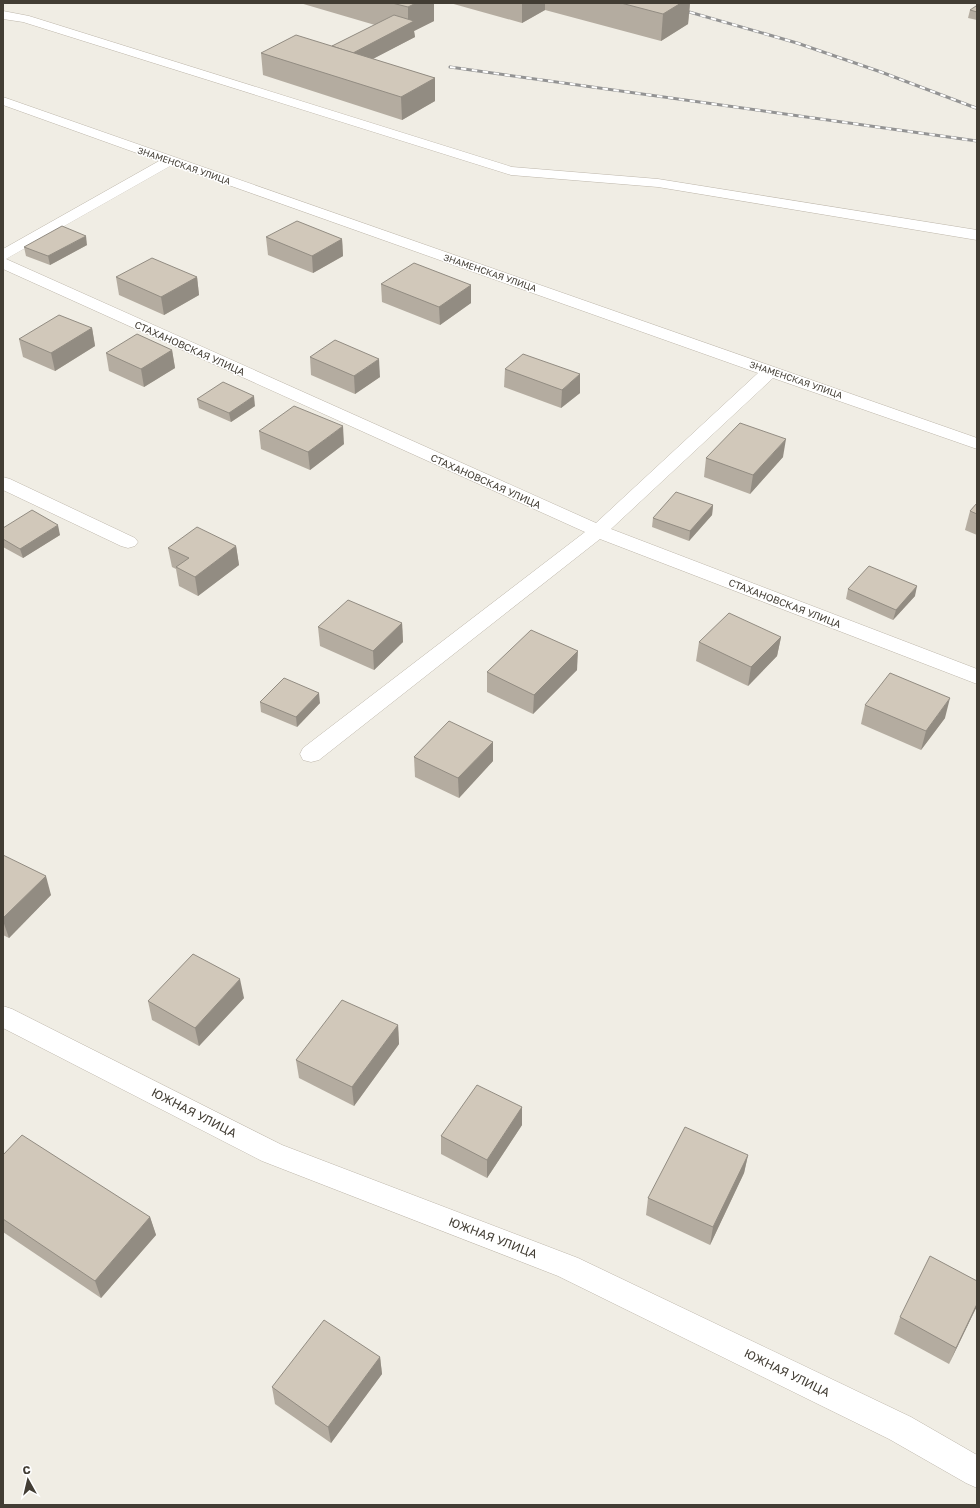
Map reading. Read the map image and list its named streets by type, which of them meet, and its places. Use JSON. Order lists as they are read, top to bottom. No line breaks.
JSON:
{"streets":{"street":["ЗНАМЕНСКАЯ УЛИЦА","СТАХАНОВСКАЯ УЛИЦА","ЮЖНАЯ УЛИЦА"]},"north":"top"}
